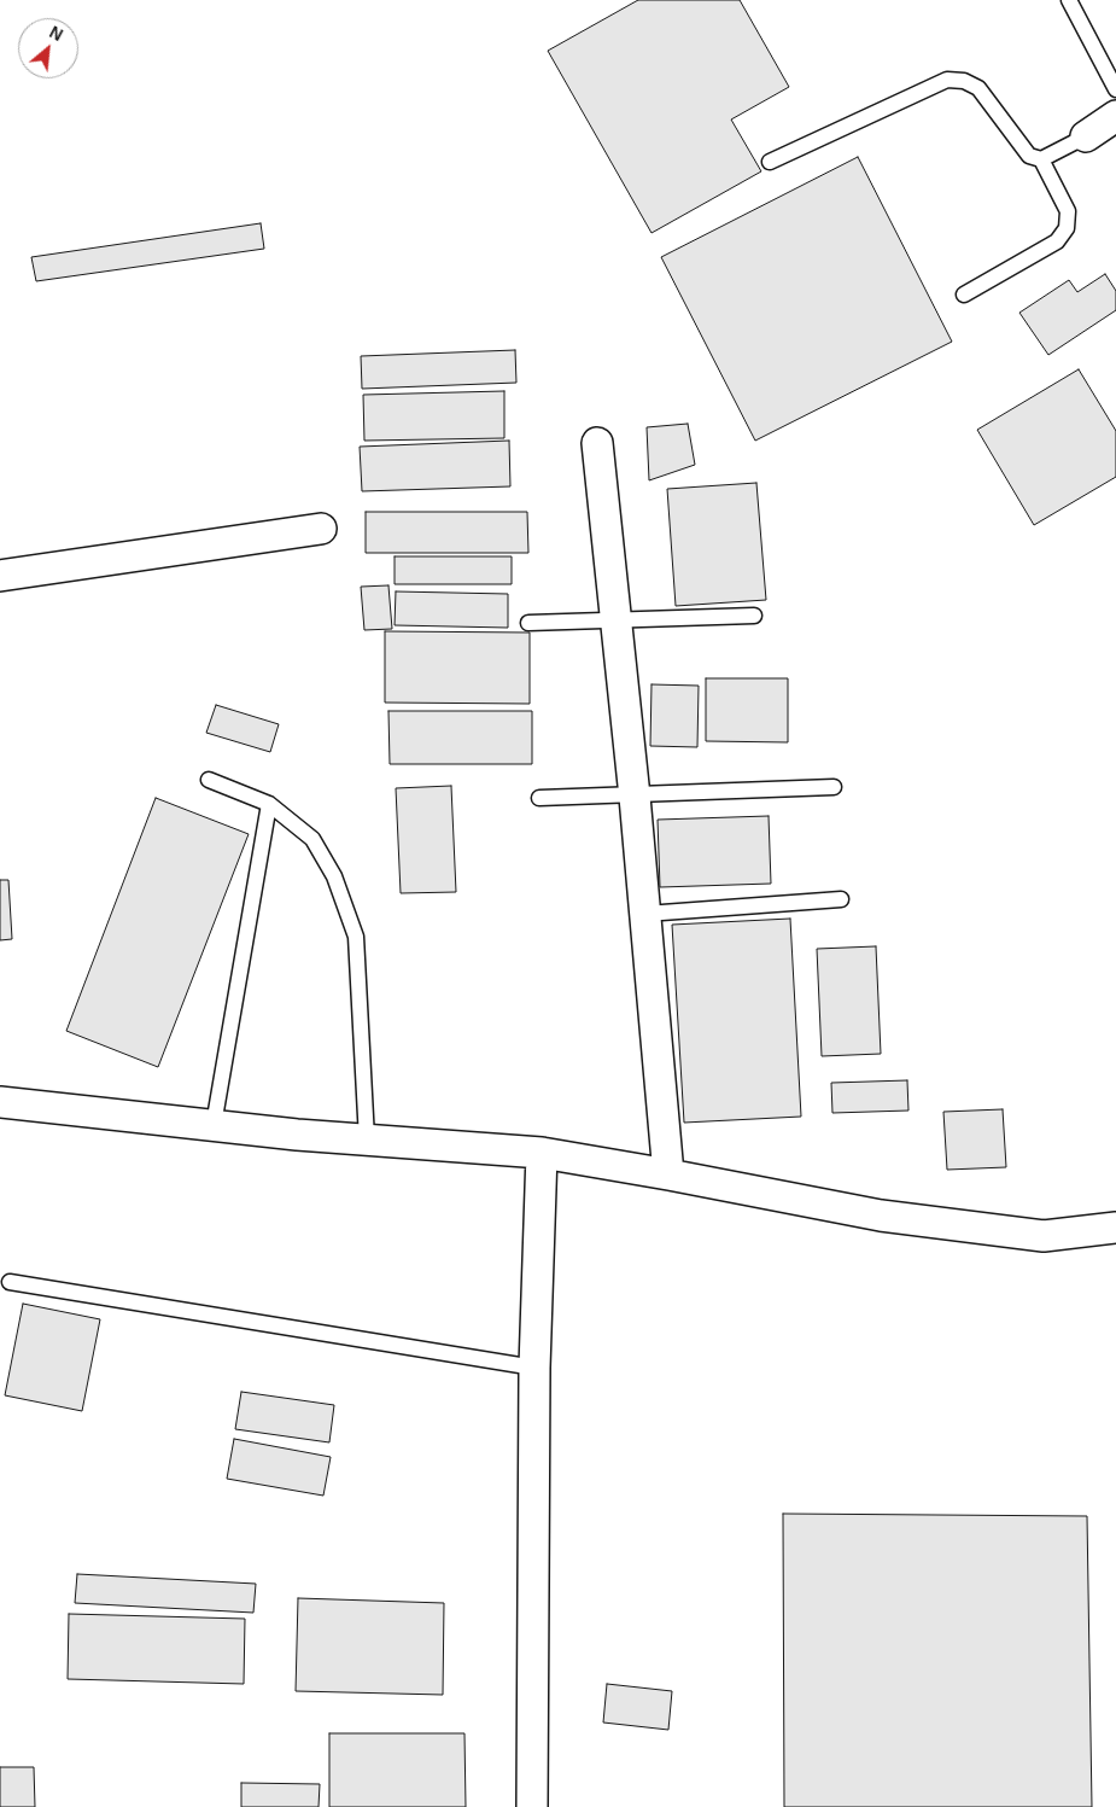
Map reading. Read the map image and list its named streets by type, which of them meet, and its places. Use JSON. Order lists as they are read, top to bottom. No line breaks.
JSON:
{"north":"top right"}
